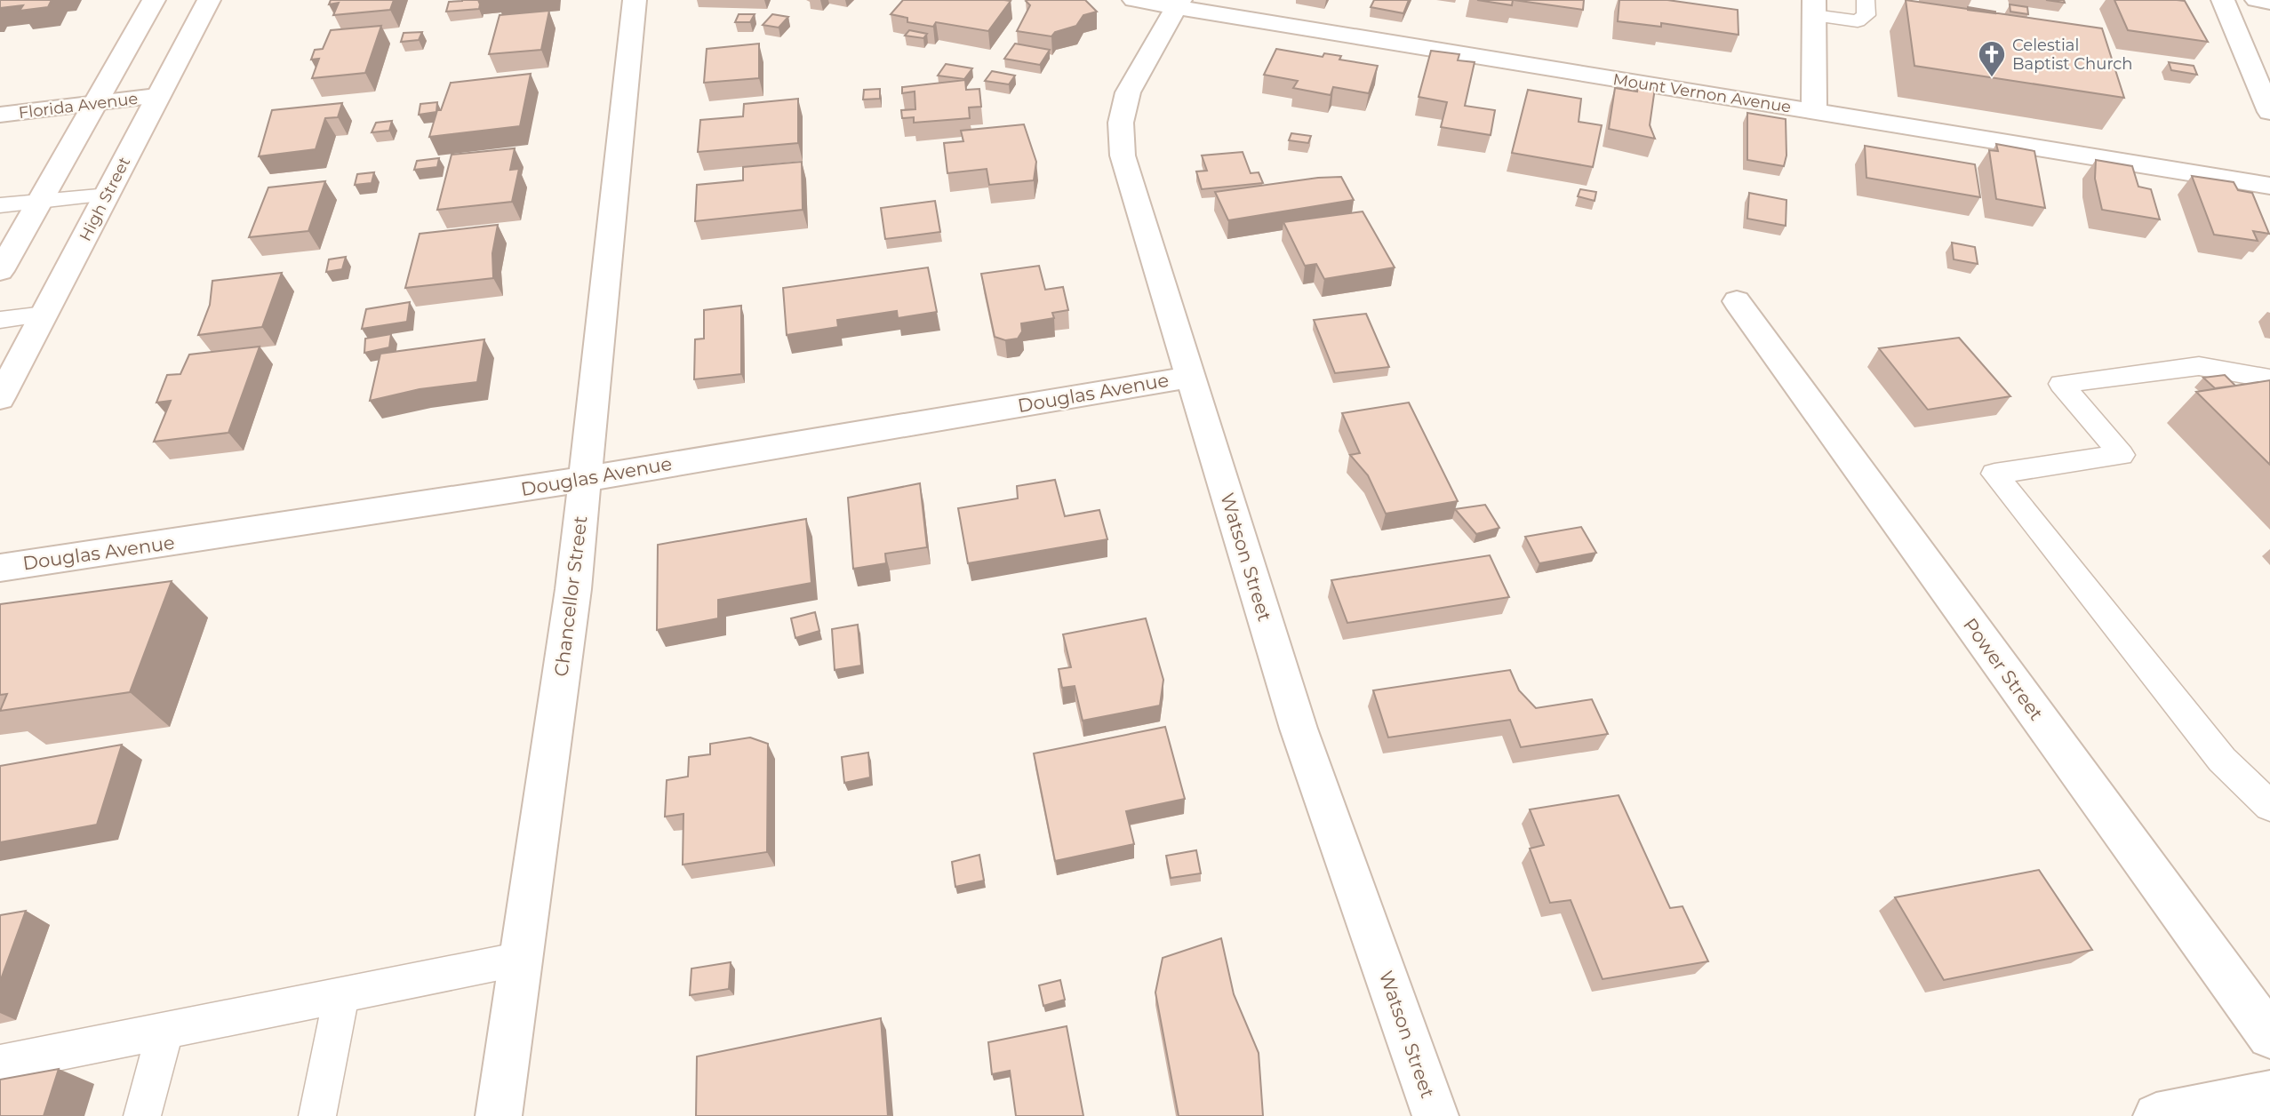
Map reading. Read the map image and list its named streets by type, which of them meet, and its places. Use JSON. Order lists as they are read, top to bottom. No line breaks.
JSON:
{"streets":{"street":["Mount Vernon Avenue","Florida Avenue","High Street","Douglas Avenue","Watson Street","Chancellor Street","Power Street"]},"crossings":[["Mount Vernon Avenue","Watson Street"],["Florida Avenue","High Street"],["Douglas Avenue","Watson Street"],["Douglas Avenue","Chancellor Street"]],"places":{"church":["Celestial Baptist Church"]}}
